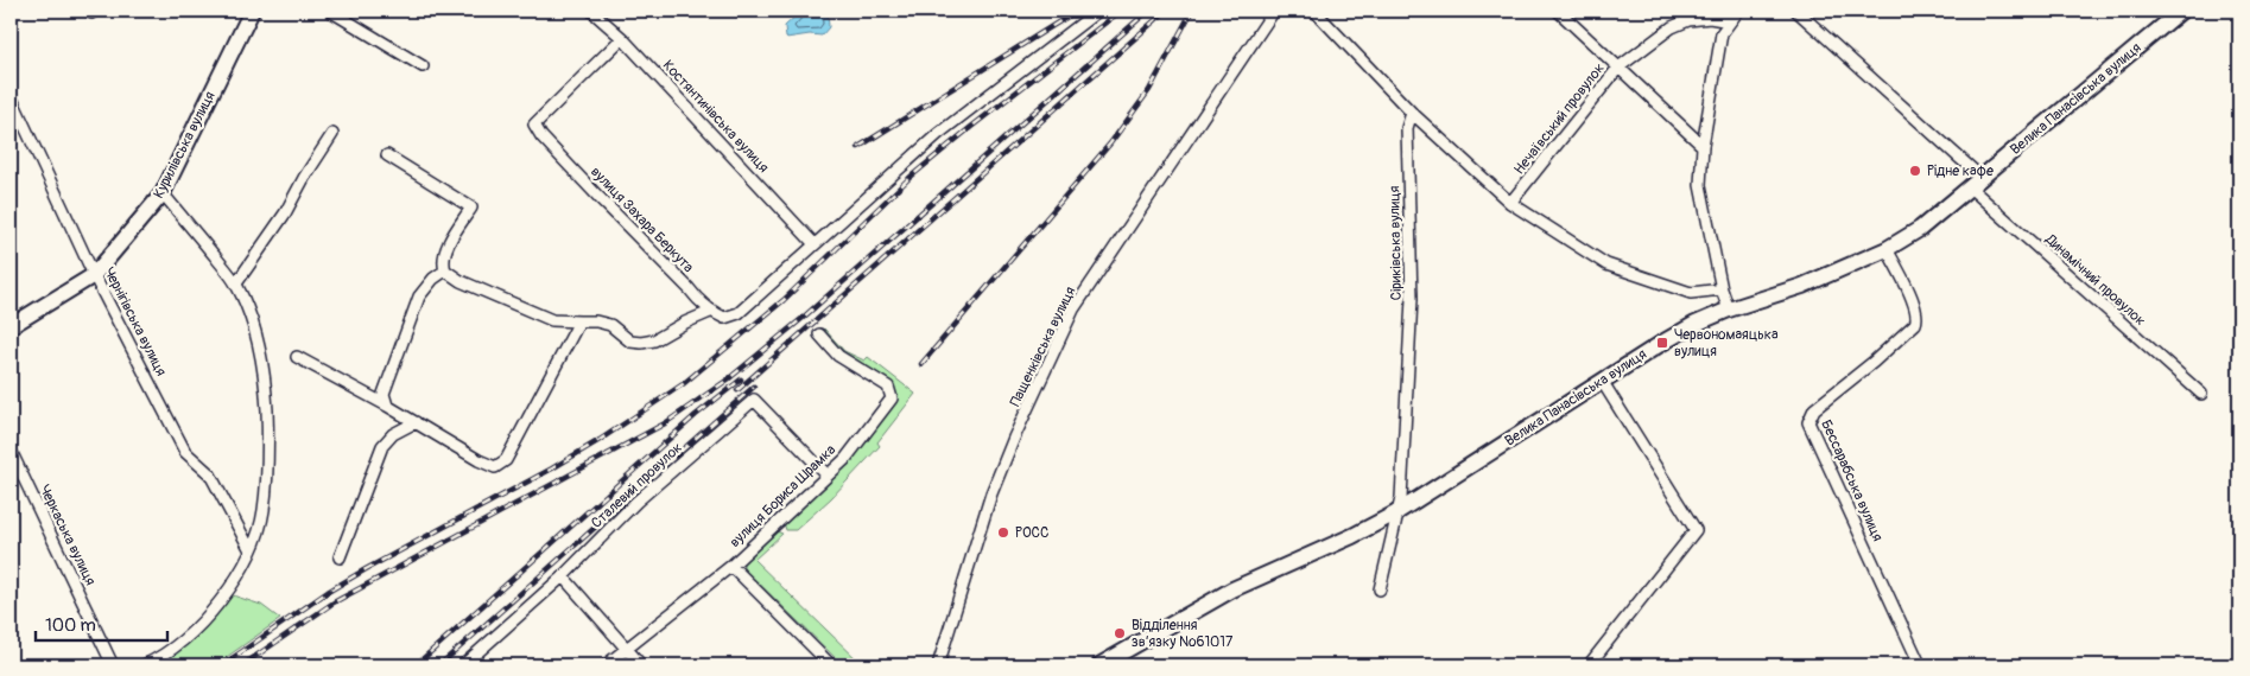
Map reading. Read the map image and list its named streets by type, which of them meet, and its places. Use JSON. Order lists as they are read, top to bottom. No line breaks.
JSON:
{"streets":{"street":["Велика Панасівська вулиця","Костянтинівська вулиця","Нечаївський провулок","Курилівська вулиця","вулиця Захара Беркута","Сіриківська вулиця","Динамічний провулок","Чернігівська вулиця","Пащенківська вулиця","Бессарабська вулиця","Сталевий провулок","вулиця Бориса Шрамка","Черкаська вулиця"]},"crossings":[["Велика Панасівська вулиця","Сіриківська вулиця"],["Велика Панасівська вулиця","Динамічний провулок"],["Велика Панасівська вулиця","Бессарабська вулиця"],["Костянтинівська вулиця","вулиця Захара Беркута"],["Курилівська вулиця","Чернігівська вулиця"],["Сталевий провулок","вулиця Бориса Шрамка"]],"places":{"other":["Рідне кафе","РОСС","Відділення зв’язку №61017"],"transit":["Червономаяцька вулиця"]},"scale_bar":"100 m"}
